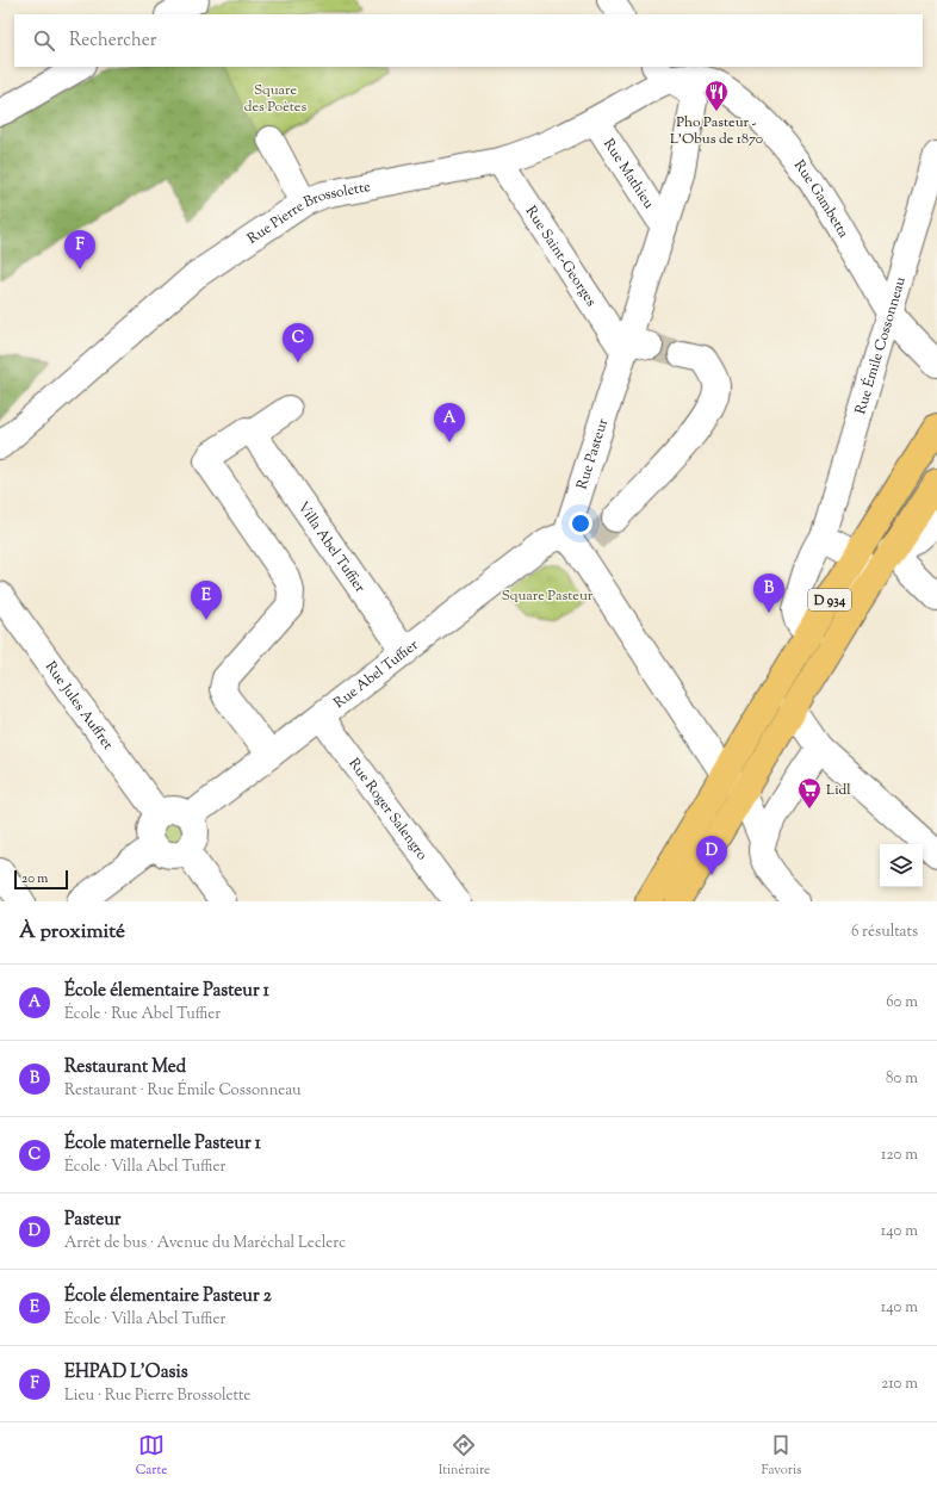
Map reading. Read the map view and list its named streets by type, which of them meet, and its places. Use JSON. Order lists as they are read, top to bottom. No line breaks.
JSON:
{"streets":{"main road":["D 934"],"street":["Rue Mathieu","Rue Gambetta","Rue Pierre Brossolette","Rue Saint-Georges","Rue Émile Cossonneau","Rue Pasteur","Villa Abel Tuffier","Rue Abel Tuffier","Rue Jules Auffret","Rue Roger Salengro"]},"crossings":[["Rue Mathieu","Rue Pierre Brossolette"],["Rue Mathieu","Rue Pasteur"],["Rue Gambetta","Rue Pierre Brossolette"],["Rue Gambetta","Rue Émile Cossonneau"],["Rue Gambetta","Rue Pasteur"],["Rue Pierre Brossolette","Rue Saint-Georges"],["Rue Pierre Brossolette","Rue Pasteur"],["Rue Saint-Georges","Rue Pasteur"],["Rue Émile Cossonneau","D 934"],["Rue Pasteur","Rue Abel Tuffier"],["Villa Abel Tuffier","Rue Abel Tuffier"],["Rue Abel Tuffier","Rue Jules Auffret"],["Rue Abel Tuffier","Rue Roger Salengro"]],"parks":["Square des Poètes","Square Pasteur"],"places":{"restaurant":["Pho Pasteur - L’Obus de 1870"],"supermarket":["Lidl"]},"scale_bar":"20 m","page":{"search":"Rechercher","pins":["F","C","A","B","E","D"],"scale":"20 m","heading":["À proximité","6 résultats"],"list":[{"mark":"A","name":"École élementaire Pasteur 1","note":"École · Rue Abel Tuffier","value":"60 m"},{"mark":"B","name":"Restaurant Med","note":"Restaurant · Rue Émile Cossonneau","value":"80 m"},{"mark":"C","name":"École maternelle Pasteur 1","note":"École · Villa Abel Tuffier","value":"120 m"},{"mark":"D","name":"Pasteur","note":"Arrêt de bus · Avenue du Maréchal Leclerc","value":"140 m"},{"mark":"E","name":"École élementaire Pasteur 2","note":"École · Villa Abel Tuffier","value":"140 m"},{"mark":"F","name":"EHPAD L'Oasis","note":"Lieu · Rue Pierre Brossolette","value":"210 m"}],"nav":["Carte","Itinéraire","Favoris"]}}
